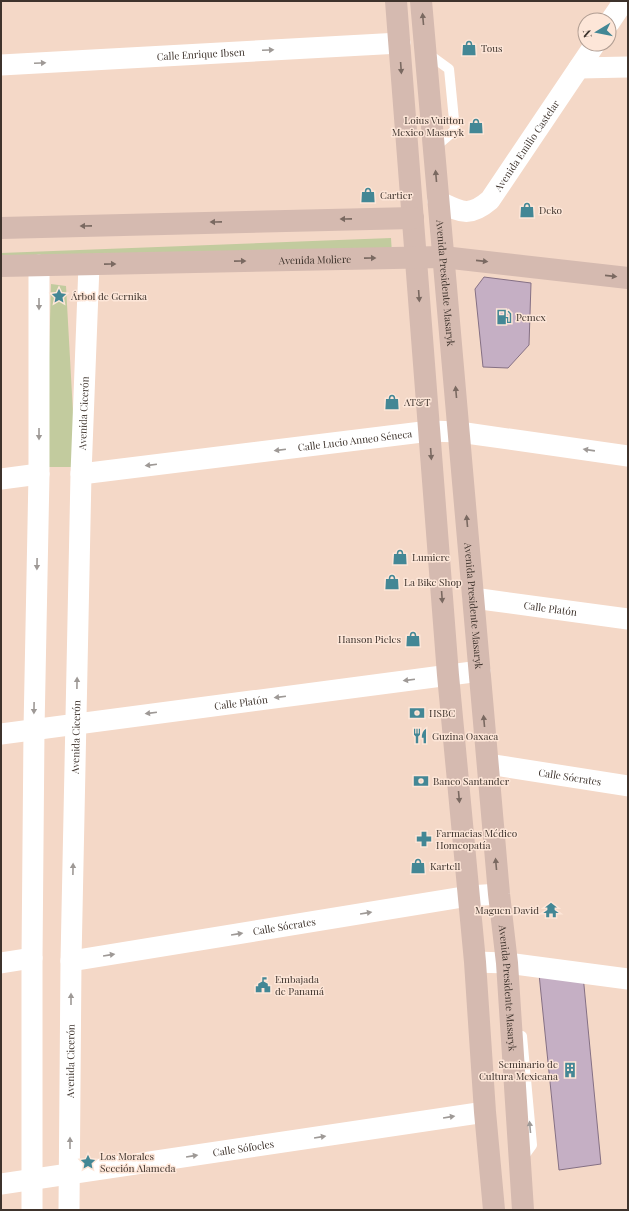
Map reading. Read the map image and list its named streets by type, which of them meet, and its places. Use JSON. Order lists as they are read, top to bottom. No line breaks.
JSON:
{"streets":{"street":["Calle Enrique Ibsen","Avenida Emilio Castelar","Avenida Moliere","Avenida Presidente Masaryk","Avenida Cicerón","Calle Lucio Anneo Séneca","Calle Platón","Calle Sócrates","Calle Sófocles"]},"crossings":[["Avenida Emilio Castelar","Avenida Presidente Masaryk"],["Avenida Moliere","Avenida Presidente Masaryk"],["Avenida Moliere","Avenida Cicerón"],["Avenida Presidente Masaryk","Calle Lucio Anneo Séneca"],["Avenida Presidente Masaryk","Calle Platón"],["Avenida Presidente Masaryk","Calle Sócrates"],["Avenida Cicerón","Calle Lucio Anneo Séneca"],["Avenida Cicerón","Calle Platón"],["Avenida Cicerón","Calle Sócrates"],["Avenida Cicerón","Calle Sófocles"]],"one_way":["Calle Lucio Anneo Séneca","Calle Platón","Calle Sócrates","Calle Sófocles"],"places":{"shop":["Tous","Loius Vuitton Mexico Masaryk","Cartier","Deko","AT&T","Lumiere","La Bike Shop","Hanson Pieles","Kartell"],"place":["Árbol de Gernika","Los Morales Sección Alameda"],"fuel station":["Pemex"],"bank":["HSBC","Banco Santander"],"restaurant":["Guzina Oaxaca"],"pharmacy":["Farmacias Médico Homeopatía"],"temple":["Maguen David"],"public building":["Embajada de Panamá"],"building":["Seminario de Cultura Mexicana"]},"north":"left"}
